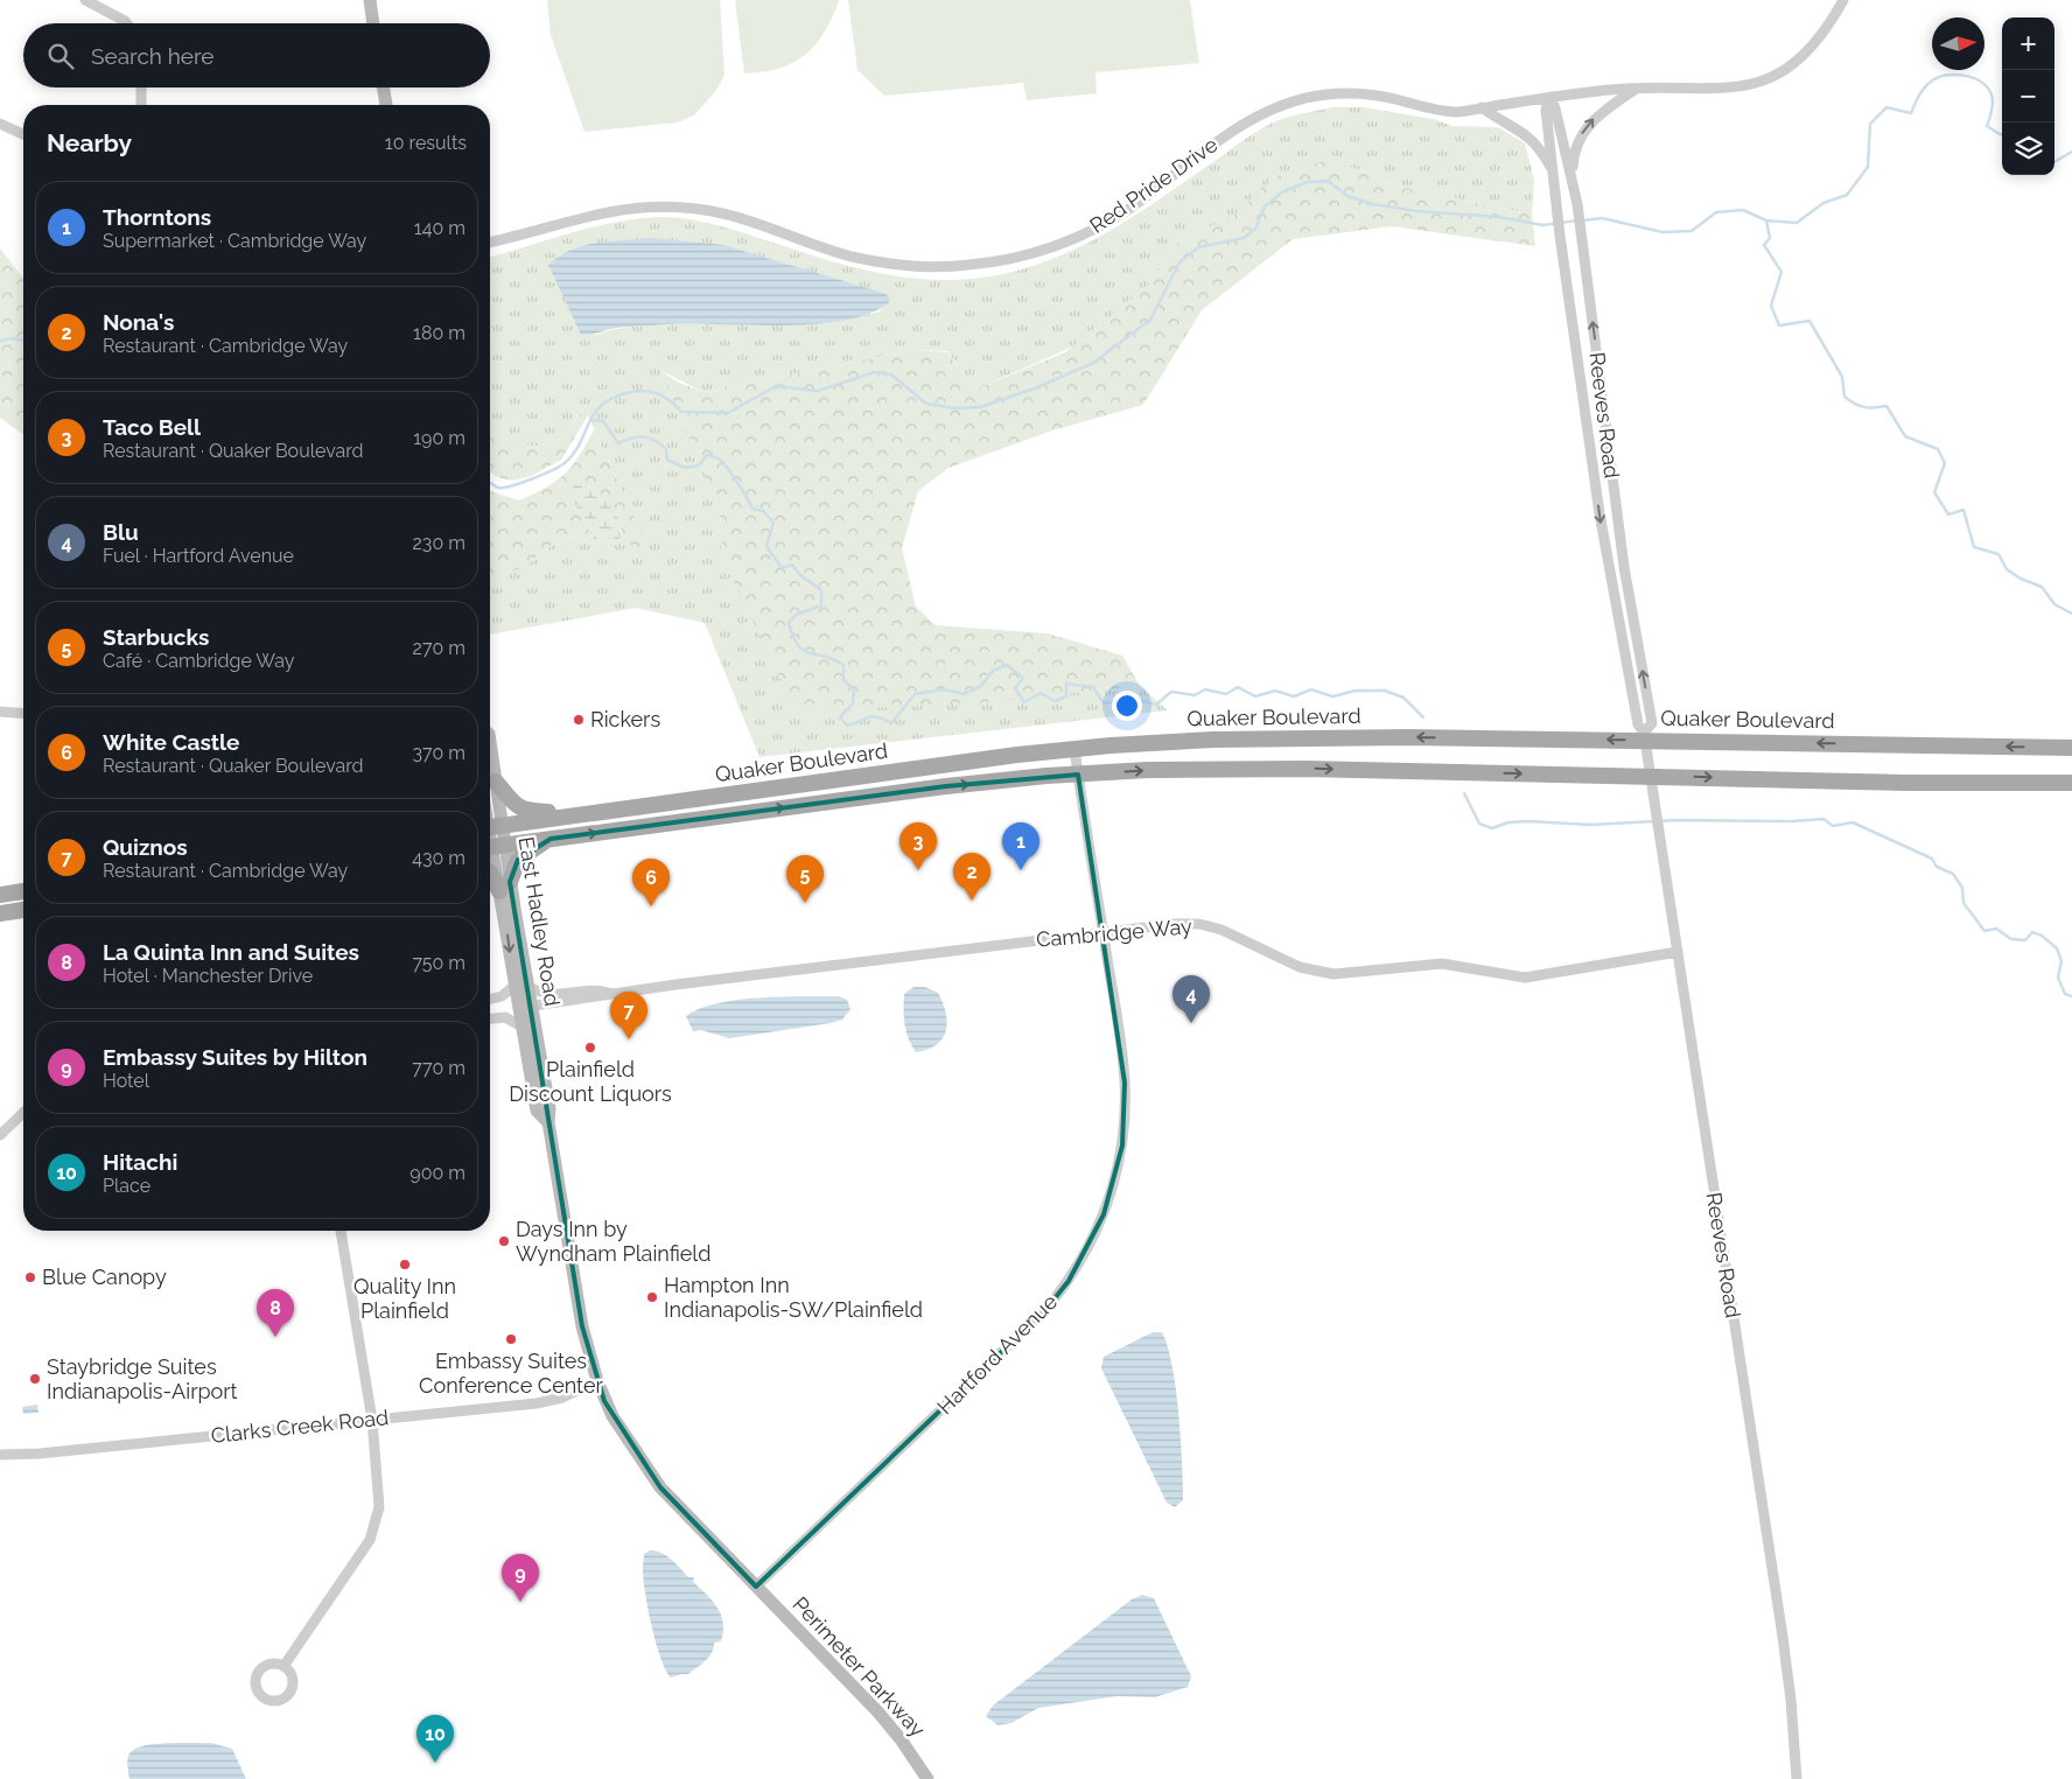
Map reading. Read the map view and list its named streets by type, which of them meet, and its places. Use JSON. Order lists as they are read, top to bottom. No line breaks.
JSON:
{"streets":{"main road":["Quaker Boulevard"],"street":["Red Pride Drive","Reeves Road","East Hadley Road","Cambridge Way","Hartford Avenue","Clarks Creek Road","Perimeter Parkway"]},"crossings":[["Red Pride Drive","Reeves Road"],["Reeves Road","Quaker Boulevard"],["Reeves Road","Cambridge Way"],["Quaker Boulevard","East Hadley Road"],["Quaker Boulevard","Hartford Avenue"],["East Hadley Road","Cambridge Way"],["East Hadley Road","Hartford Avenue"],["East Hadley Road","Clarks Creek Road"],["East Hadley Road","Perimeter Parkway"],["Cambridge Way","Hartford Avenue"],["Hartford Avenue","Perimeter Parkway"]],"places":["Rickers","Plainfield Discount Liquors","Days Inn by Wyndham Plainfield","Quality Inn Plainfield","Blue Canopy","Hampton Inn Indianapolis-SW/Plainfield","Embassy Suites Conference Center","Staybridge Suites Indianapolis-Airport"],"north":"right","page":{"map_buttons":["+","−"],"search":"Search here","heading":["Nearby","10 results"],"list":[{"mark":"1","name":"Thorntons","note":"Supermarket · Cambridge Way","value":"140 m"},{"mark":"2","name":"Nona's","note":"Restaurant · Cambridge Way","value":"180 m"},{"mark":"3","name":"Taco Bell","note":"Restaurant · Quaker Boulevard","value":"190 m"},{"mark":"4","name":"Blu","note":"Fuel · Hartford Avenue","value":"230 m"},{"mark":"5","name":"Starbucks","note":"Café · Cambridge Way","value":"270 m"},{"mark":"6","name":"White Castle","note":"Restaurant · Quaker Boulevard","value":"370 m"},{"mark":"7","name":"Quiznos","note":"Restaurant · Cambridge Way","value":"430 m"},{"mark":"8","name":"La Quinta Inn and Suites","note":"Hotel · Manchester Drive","value":"750 m"},{"mark":"9","name":"Embassy Suites by Hilton","note":"Hotel","value":"770 m"},{"mark":"10","name":"Hitachi","note":"Place","value":"900 m"}],"pins":["1","3","2","5","6","4","7","8","9","10"]}}
